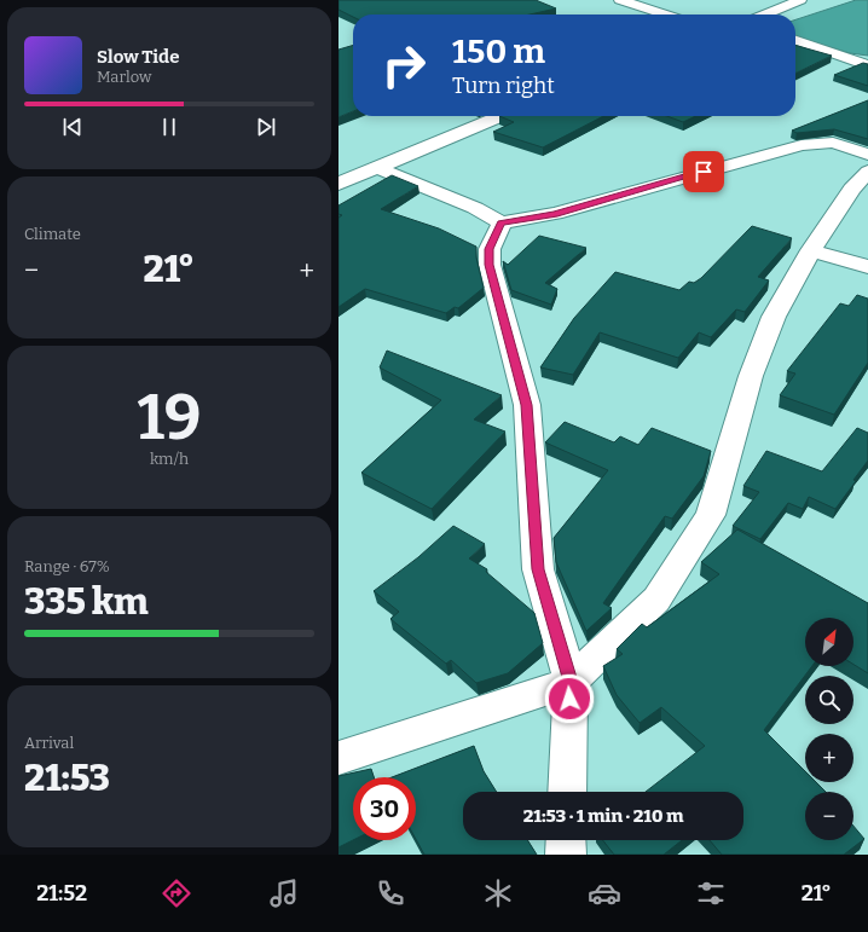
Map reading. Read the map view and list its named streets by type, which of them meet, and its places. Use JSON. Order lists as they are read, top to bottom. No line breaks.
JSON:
{"north":"top right","page":{"turn":["150 m","Turn right"],"song":["Slow Tide","Marlow"],"tile":["Climate",["19","km/h"],["Range · 67%","335 km"],["Arrival","21:53"]],"heat":["−","21°","+"],"map_buttons":["+","−"],"limit":"30","trip":"21:53 · 1 min · 210 m","tabs":["21:52","21°"]}}
